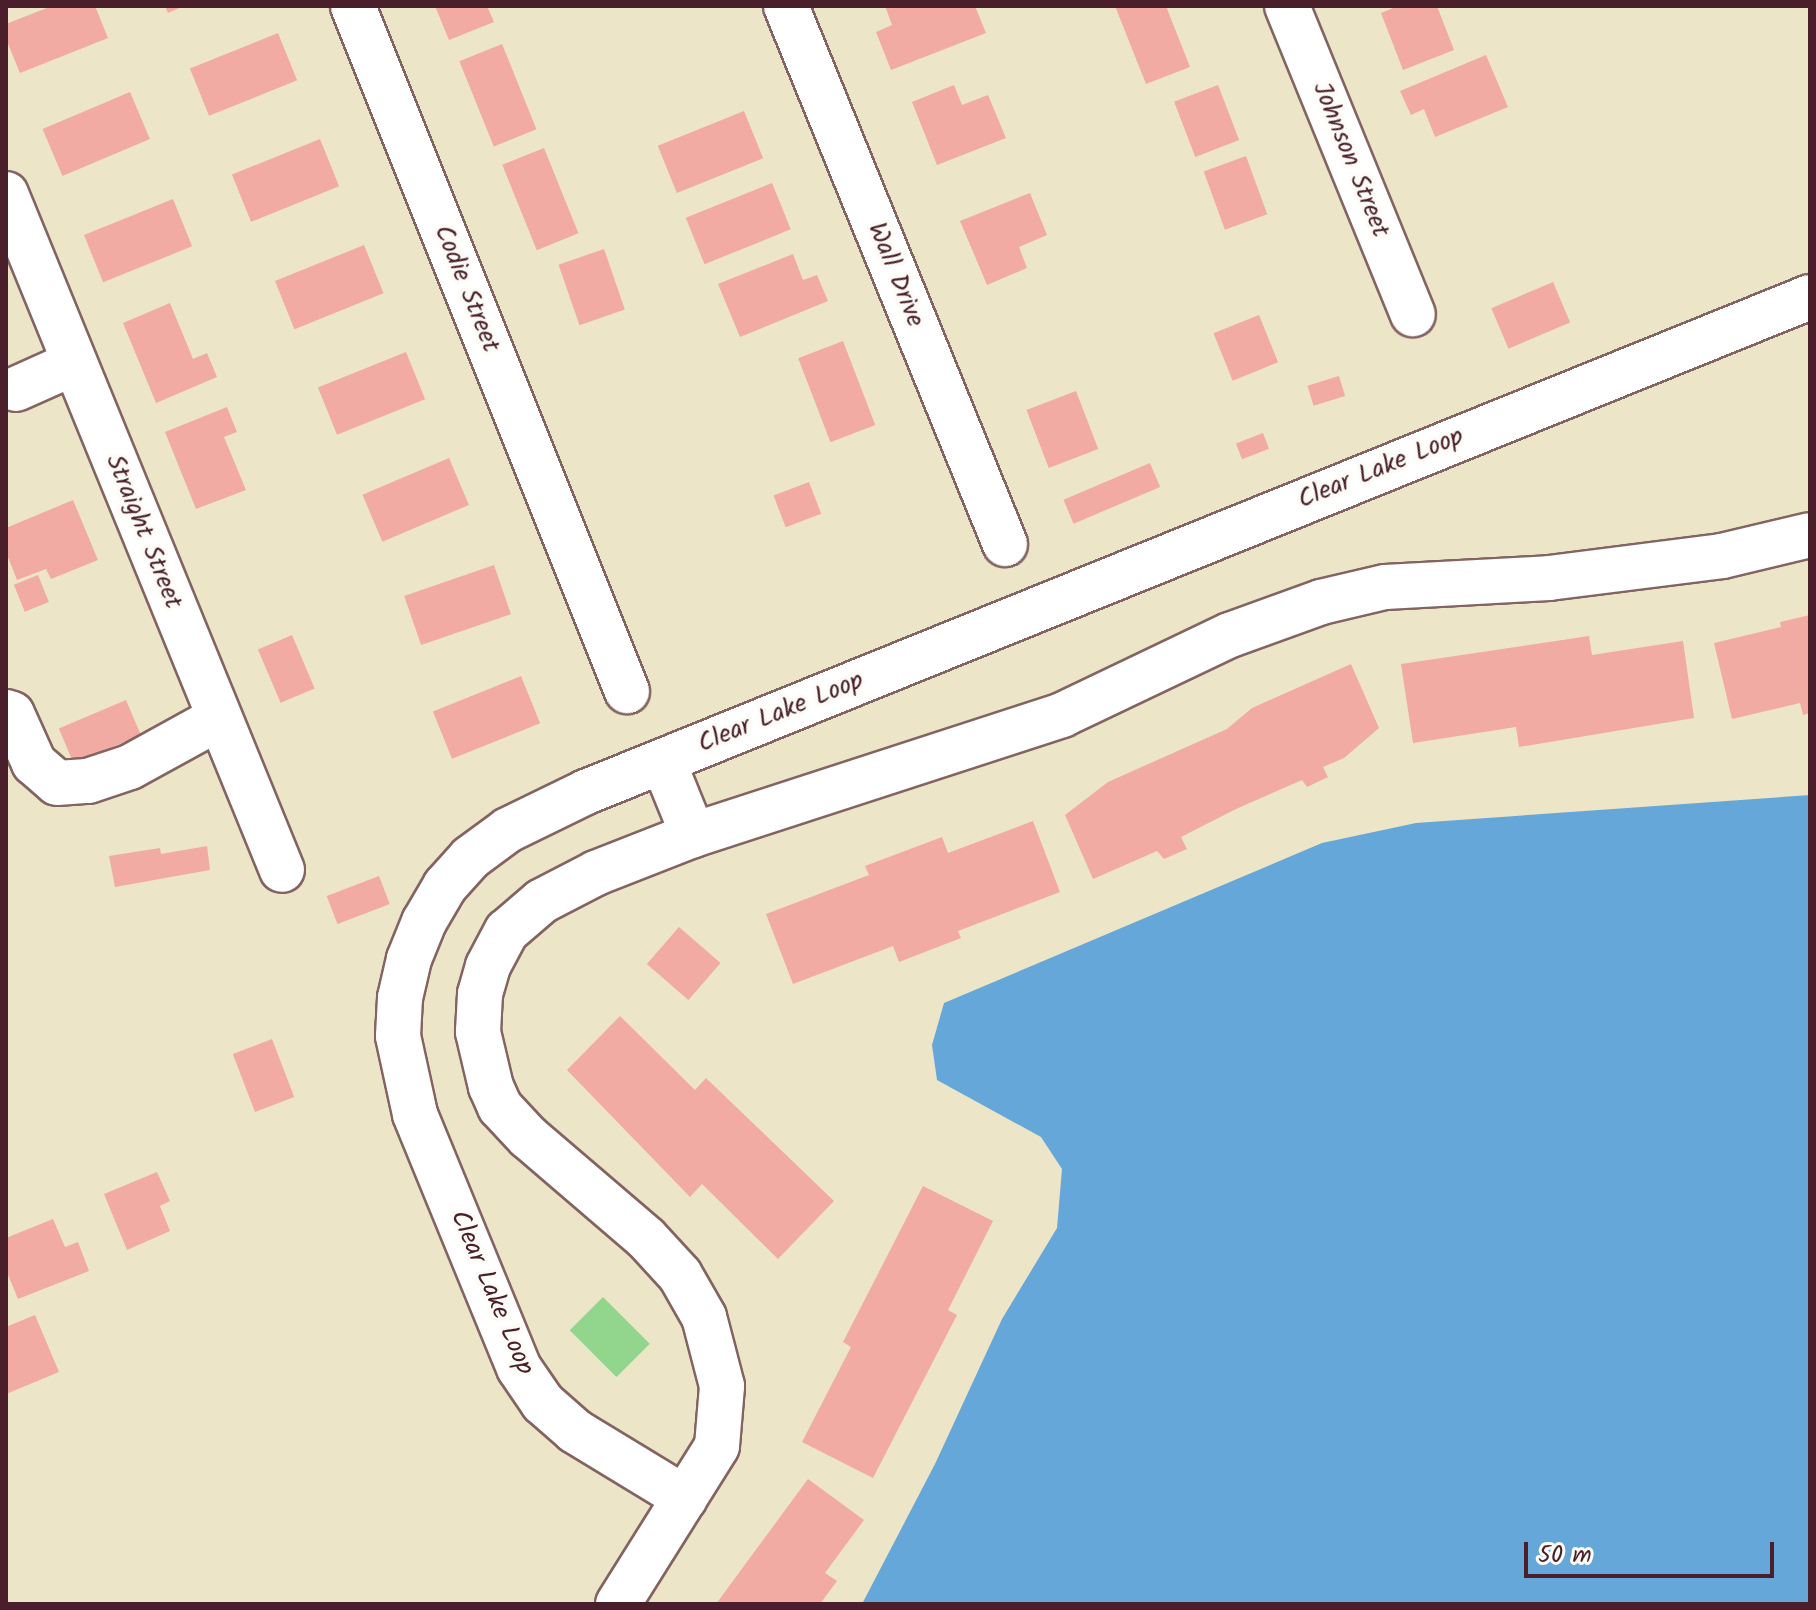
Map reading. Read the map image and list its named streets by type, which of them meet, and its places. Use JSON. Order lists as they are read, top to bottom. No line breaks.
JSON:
{"streets":{"street":["Johnson Street","Wall Drive","Codie Street","Clear Lake Loop","Straight Street"]},"scale_bar":"50 m"}
